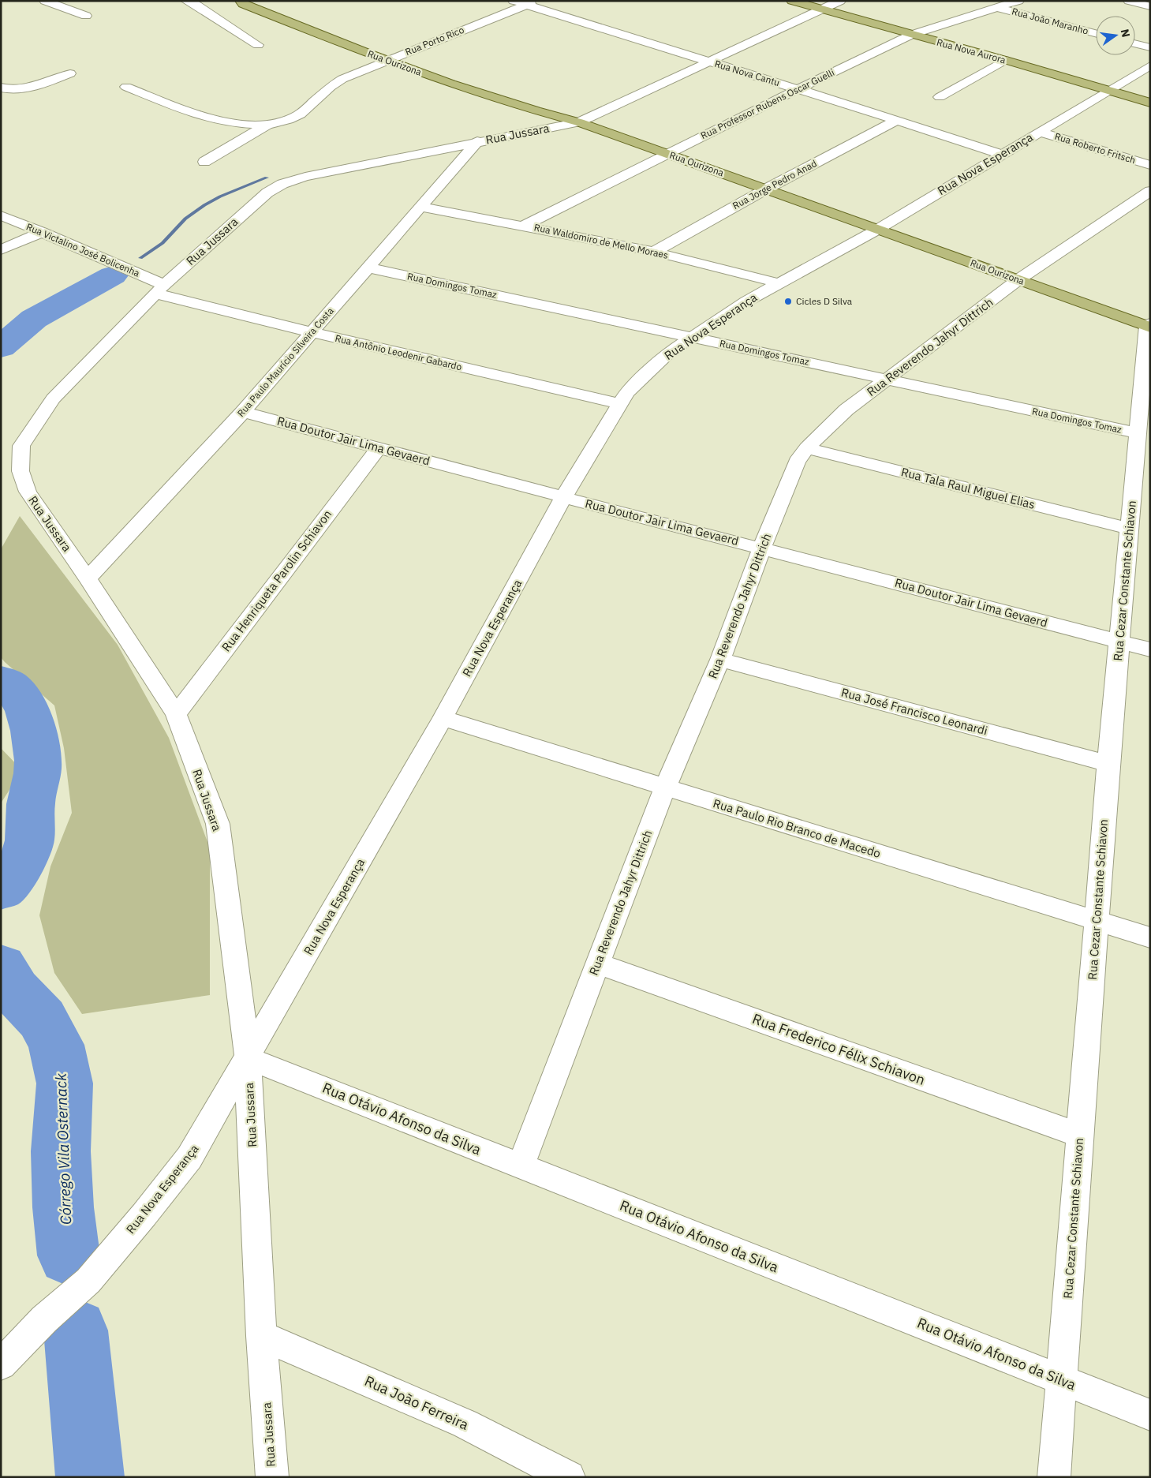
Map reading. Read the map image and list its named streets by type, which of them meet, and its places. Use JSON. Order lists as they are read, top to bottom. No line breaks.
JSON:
{"streets":{"main road":["Rua Nova Aurora","Rua Ourizona"],"street":["Rua João Maranho","Rua Porto Rico","Rua Nova Cantu","Rua Professor Rubens Oscar Guelli","Rua Jussara","Rua Roberto Fritsch","Rua Nova Esperança","Rua Jorge Pedro Anad","Rua Waldomiro de Mello Moraes","Rua Victalino José Bolicenha","Rua Domingos Tomaz","Rua Reverendo Jahyr Dittrich","Rua Antônio Leodenir Gabardo","Rua Paulo Maurício Silveira Costa","Rua Doutor Jair Lima Gevaerd","Rua Tala Raul Miguel Elias","Rua Henriqueta Parolin Schiavon","Rua Cezar Constante Schiavon","Rua José Francisco Leonardi","Rua Paulo Rio Branco de Macedo","Rua Frederico Félix Schiavon","Rua Otávio Afonso da Silva","Rua João Ferreira"]},"crossings":[["Rua João Maranho","Rua Professor Rubens Oscar Guelli"],["Rua Porto Rico","Rua Ourizona"],["Rua Porto Rico","Rua Nova Cantu"],["Rua Nova Aurora","Rua Professor Rubens Oscar Guelli"],["Rua Nova Aurora","Rua Jussara"],["Rua Nova Aurora","Rua Nova Esperança"],["Rua Ourizona","Rua Professor Rubens Oscar Guelli"],["Rua Ourizona","Rua Jussara"],["Rua Ourizona","Rua Nova Esperança"],["Rua Ourizona","Rua Jorge Pedro Anad"],["Rua Ourizona","Rua Reverendo Jahyr Dittrich"],["Rua Ourizona","Rua Cezar Constante Schiavon"],["Rua Nova Cantu","Rua Professor Rubens Oscar Guelli"],["Rua Nova Cantu","Rua Jussara"],["Rua Nova Cantu","Rua Nova Esperança"],["Rua Nova Cantu","Rua Jorge Pedro Anad"],["Rua Professor Rubens Oscar Guelli","Rua Waldomiro de Mello Moraes"],["Rua Jussara","Rua Nova Esperança"],["Rua Jussara","Rua Victalino José Bolicenha"],["Rua Jussara","Rua Antônio Leodenir Gabardo"],["Rua Jussara","Rua Paulo Maurício Silveira Costa"],["Rua Jussara","Rua Henriqueta Parolin Schiavon"],["Rua Jussara","Rua Otávio Afonso da Silva"],["Rua Jussara","Rua João Ferreira"],["Rua Roberto Fritsch","Rua Nova Esperança"],["Rua Nova Esperança","Rua Waldomiro de Mello Moraes"],["Rua Nova Esperança","Rua Domingos Tomaz"],["Rua Nova Esperança","Rua Antônio Leodenir Gabardo"],["Rua Nova Esperança","Rua Doutor Jair Lima Gevaerd"],["Rua Nova Esperança","Rua Paulo Rio Branco de Macedo"],["Rua Nova Esperança","Rua Otávio Afonso da Silva"],["Rua Jorge Pedro Anad","Rua Waldomiro de Mello Moraes"],["Rua Waldomiro de Mello Moraes","Rua Paulo Maurício Silveira Costa"],["Rua Victalino José Bolicenha","Rua Antônio Leodenir Gabardo"],["Rua Domingos Tomaz","Rua Reverendo Jahyr Dittrich"],["Rua Domingos Tomaz","Rua Paulo Maurício Silveira Costa"],["Rua Domingos Tomaz","Rua Cezar Constante Schiavon"],["Rua Reverendo Jahyr Dittrich","Rua Doutor Jair Lima Gevaerd"],["Rua Reverendo Jahyr Dittrich","Rua Tala Raul Miguel Elias"],["Rua Reverendo Jahyr Dittrich","Rua José Francisco Leonardi"],["Rua Reverendo Jahyr Dittrich","Rua Paulo Rio Branco de Macedo"],["Rua Reverendo Jahyr Dittrich","Rua Frederico Félix Schiavon"],["Rua Reverendo Jahyr Dittrich","Rua Otávio Afonso da Silva"],["Rua Antônio Leodenir Gabardo","Rua Paulo Maurício Silveira Costa"],["Rua Paulo Maurício Silveira Costa","Rua Doutor Jair Lima Gevaerd"],["Rua Doutor Jair Lima Gevaerd","Rua Henriqueta Parolin Schiavon"],["Rua Doutor Jair Lima Gevaerd","Rua Cezar Constante Schiavon"],["Rua Tala Raul Miguel Elias","Rua Cezar Constante Schiavon"],["Rua Cezar Constante Schiavon","Rua José Francisco Leonardi"],["Rua Cezar Constante Schiavon","Rua Paulo Rio Branco de Macedo"],["Rua Cezar Constante Schiavon","Rua Frederico Félix Schiavon"],["Rua Cezar Constante Schiavon","Rua Otávio Afonso da Silva"]],"water":["Córrego Vila Osternack"],"places":["Cicles D Silva"],"north":"right"}
